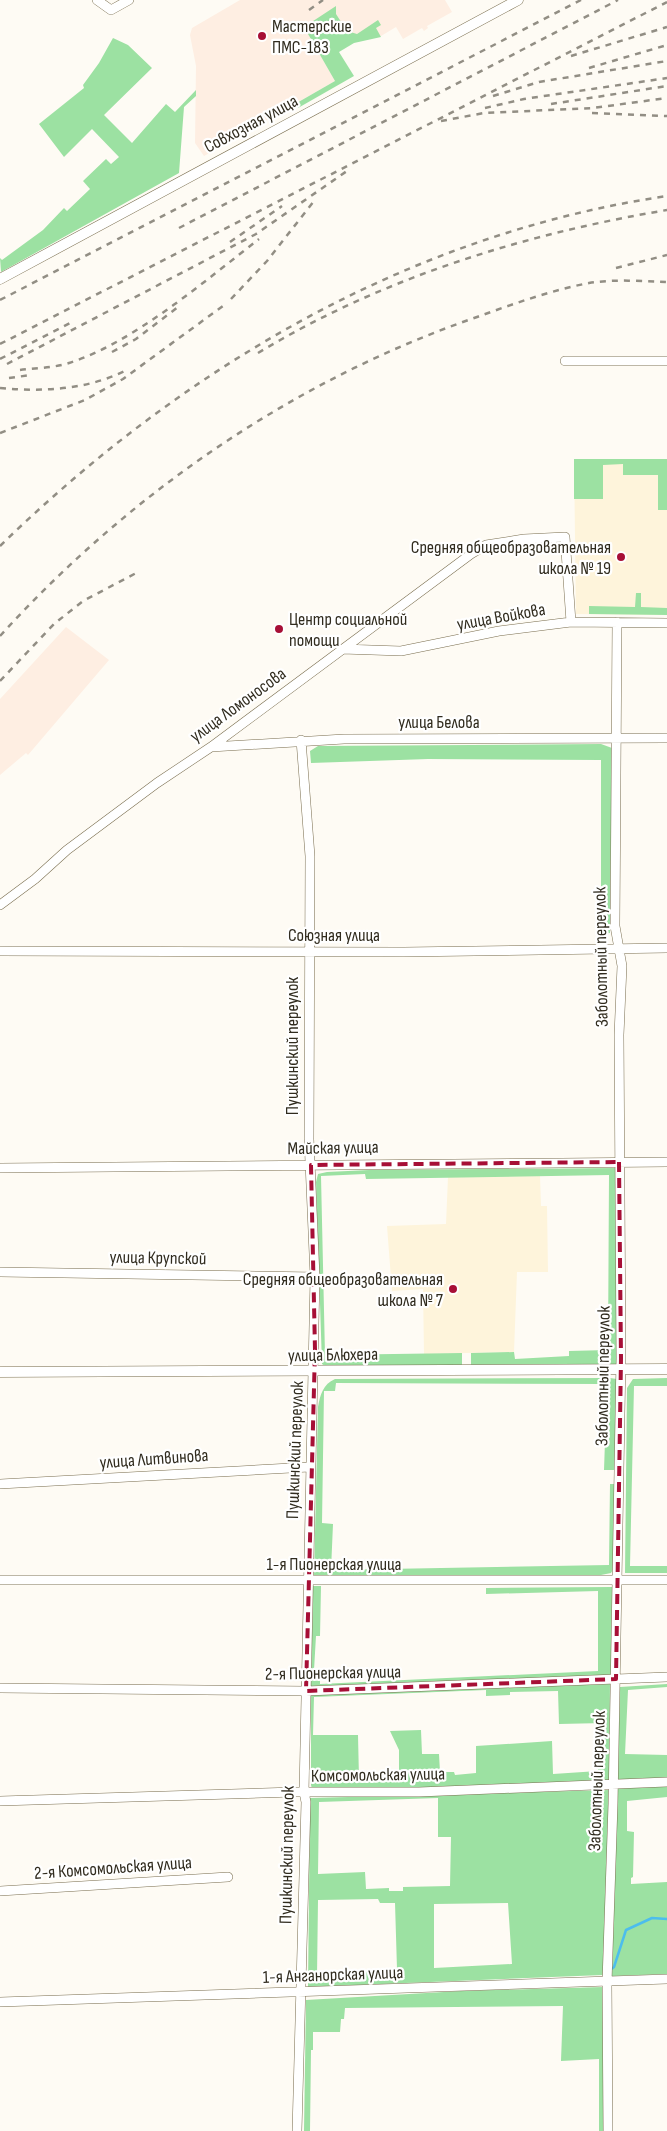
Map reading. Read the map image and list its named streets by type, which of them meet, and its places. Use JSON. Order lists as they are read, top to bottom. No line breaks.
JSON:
{"streets":{"street":["Совхозная улица","улица Войкова","улица Ломоносова","улица Белова","Союзная улица","Заболотный переулок","Пушкинский переулок","Майская улица","улица Крупской","улица Блюхера","улица Литвинова","1-я Пионерская улица","2-я Пионерская улица","Комсомольская улица","2-я Комсомольская улица","1-я Анганорская улица"]},"crossings":[["улица Войкова","улица Ломоносова"],["улица Войкова","Заболотный переулок"],["улица Ломоносова","улица Белова"],["улица Белова","Заболотный переулок"],["улица Белова","Пушкинский переулок"],["Союзная улица","Заболотный переулок"],["Союзная улица","Пушкинский переулок"],["Заболотный переулок","Майская улица"],["Заболотный переулок","улица Блюхера"],["Заболотный переулок","1-я Пионерская улица"],["Заболотный переулок","2-я Пионерская улица"],["Заболотный переулок","Комсомольская улица"],["Заболотный переулок","1-я Анганорская улица"],["Пушкинский переулок","Майская улица"],["Пушкинский переулок","улица Крупской"],["Пушкинский переулок","улица Блюхера"],["Пушкинский переулок","улица Литвинова"],["Пушкинский переулок","1-я Пионерская улица"],["Пушкинский переулок","2-я Пионерская улица"],["Пушкинский переулок","Комсомольская улица"],["Пушкинский переулок","1-я Анганорская улица"]],"places":["Мастерские ПМС-183","Средняя общеобразовательная школа № 19","Центр социальной помощи","Средняя общеобразовательная школа № 7"]}
